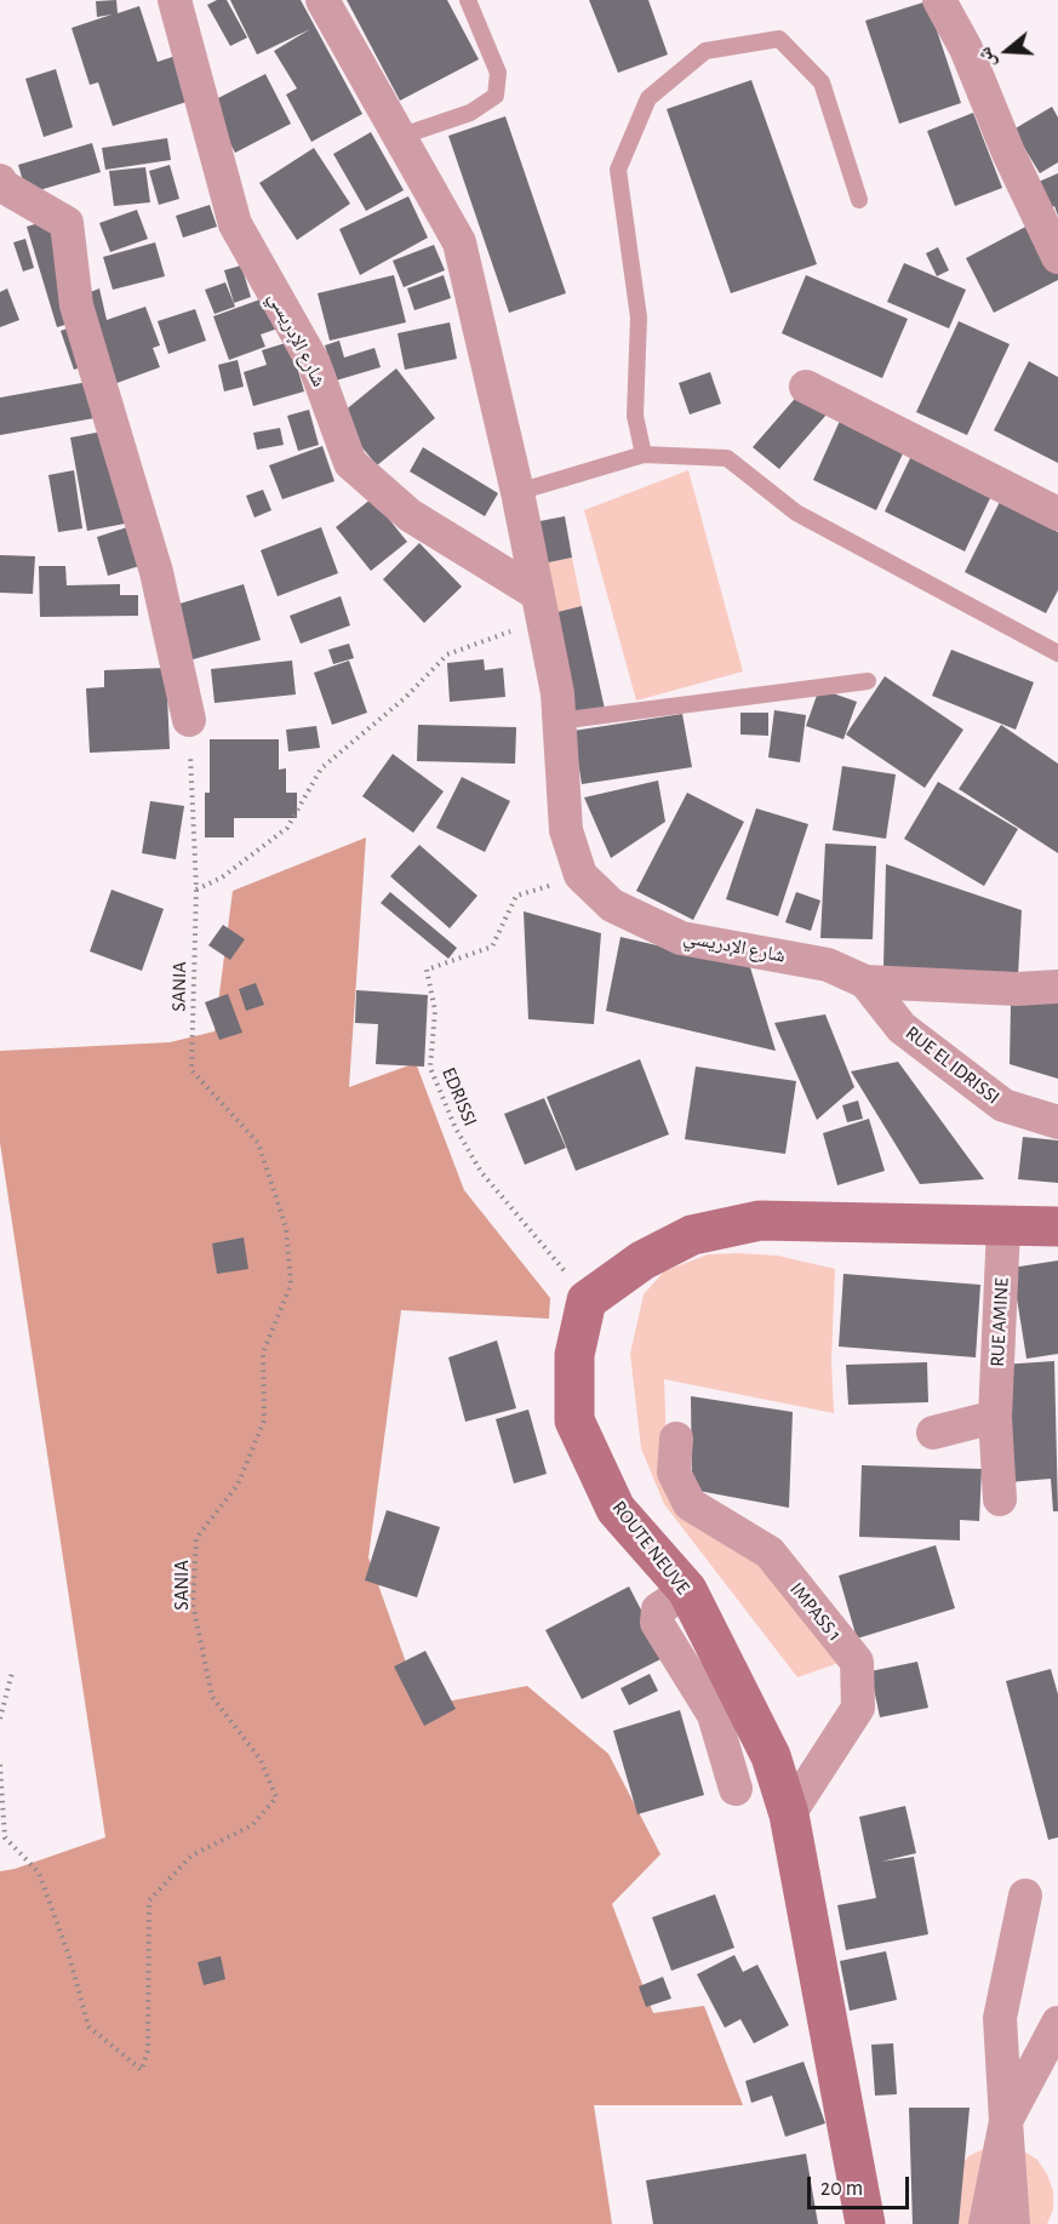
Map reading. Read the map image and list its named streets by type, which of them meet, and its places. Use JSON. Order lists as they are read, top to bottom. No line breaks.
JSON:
{"streets":{"main road":["ROUTE NEUVE"],"street":["شارع الإدريسي","RUE EL IDRISSI","RUE AMINE","IMPASS 1"],"path":["SANIA","EDRISSI"]},"crossings":[["شارع الإدريسي","RUE EL IDRISSI"],["شارع الإدريسي","EDRISSI"],["EDRISSI","ROUTE NEUVE"],["ROUTE NEUVE","IMPASS 1"]],"scale_bar":"20 m","north":"left"}
